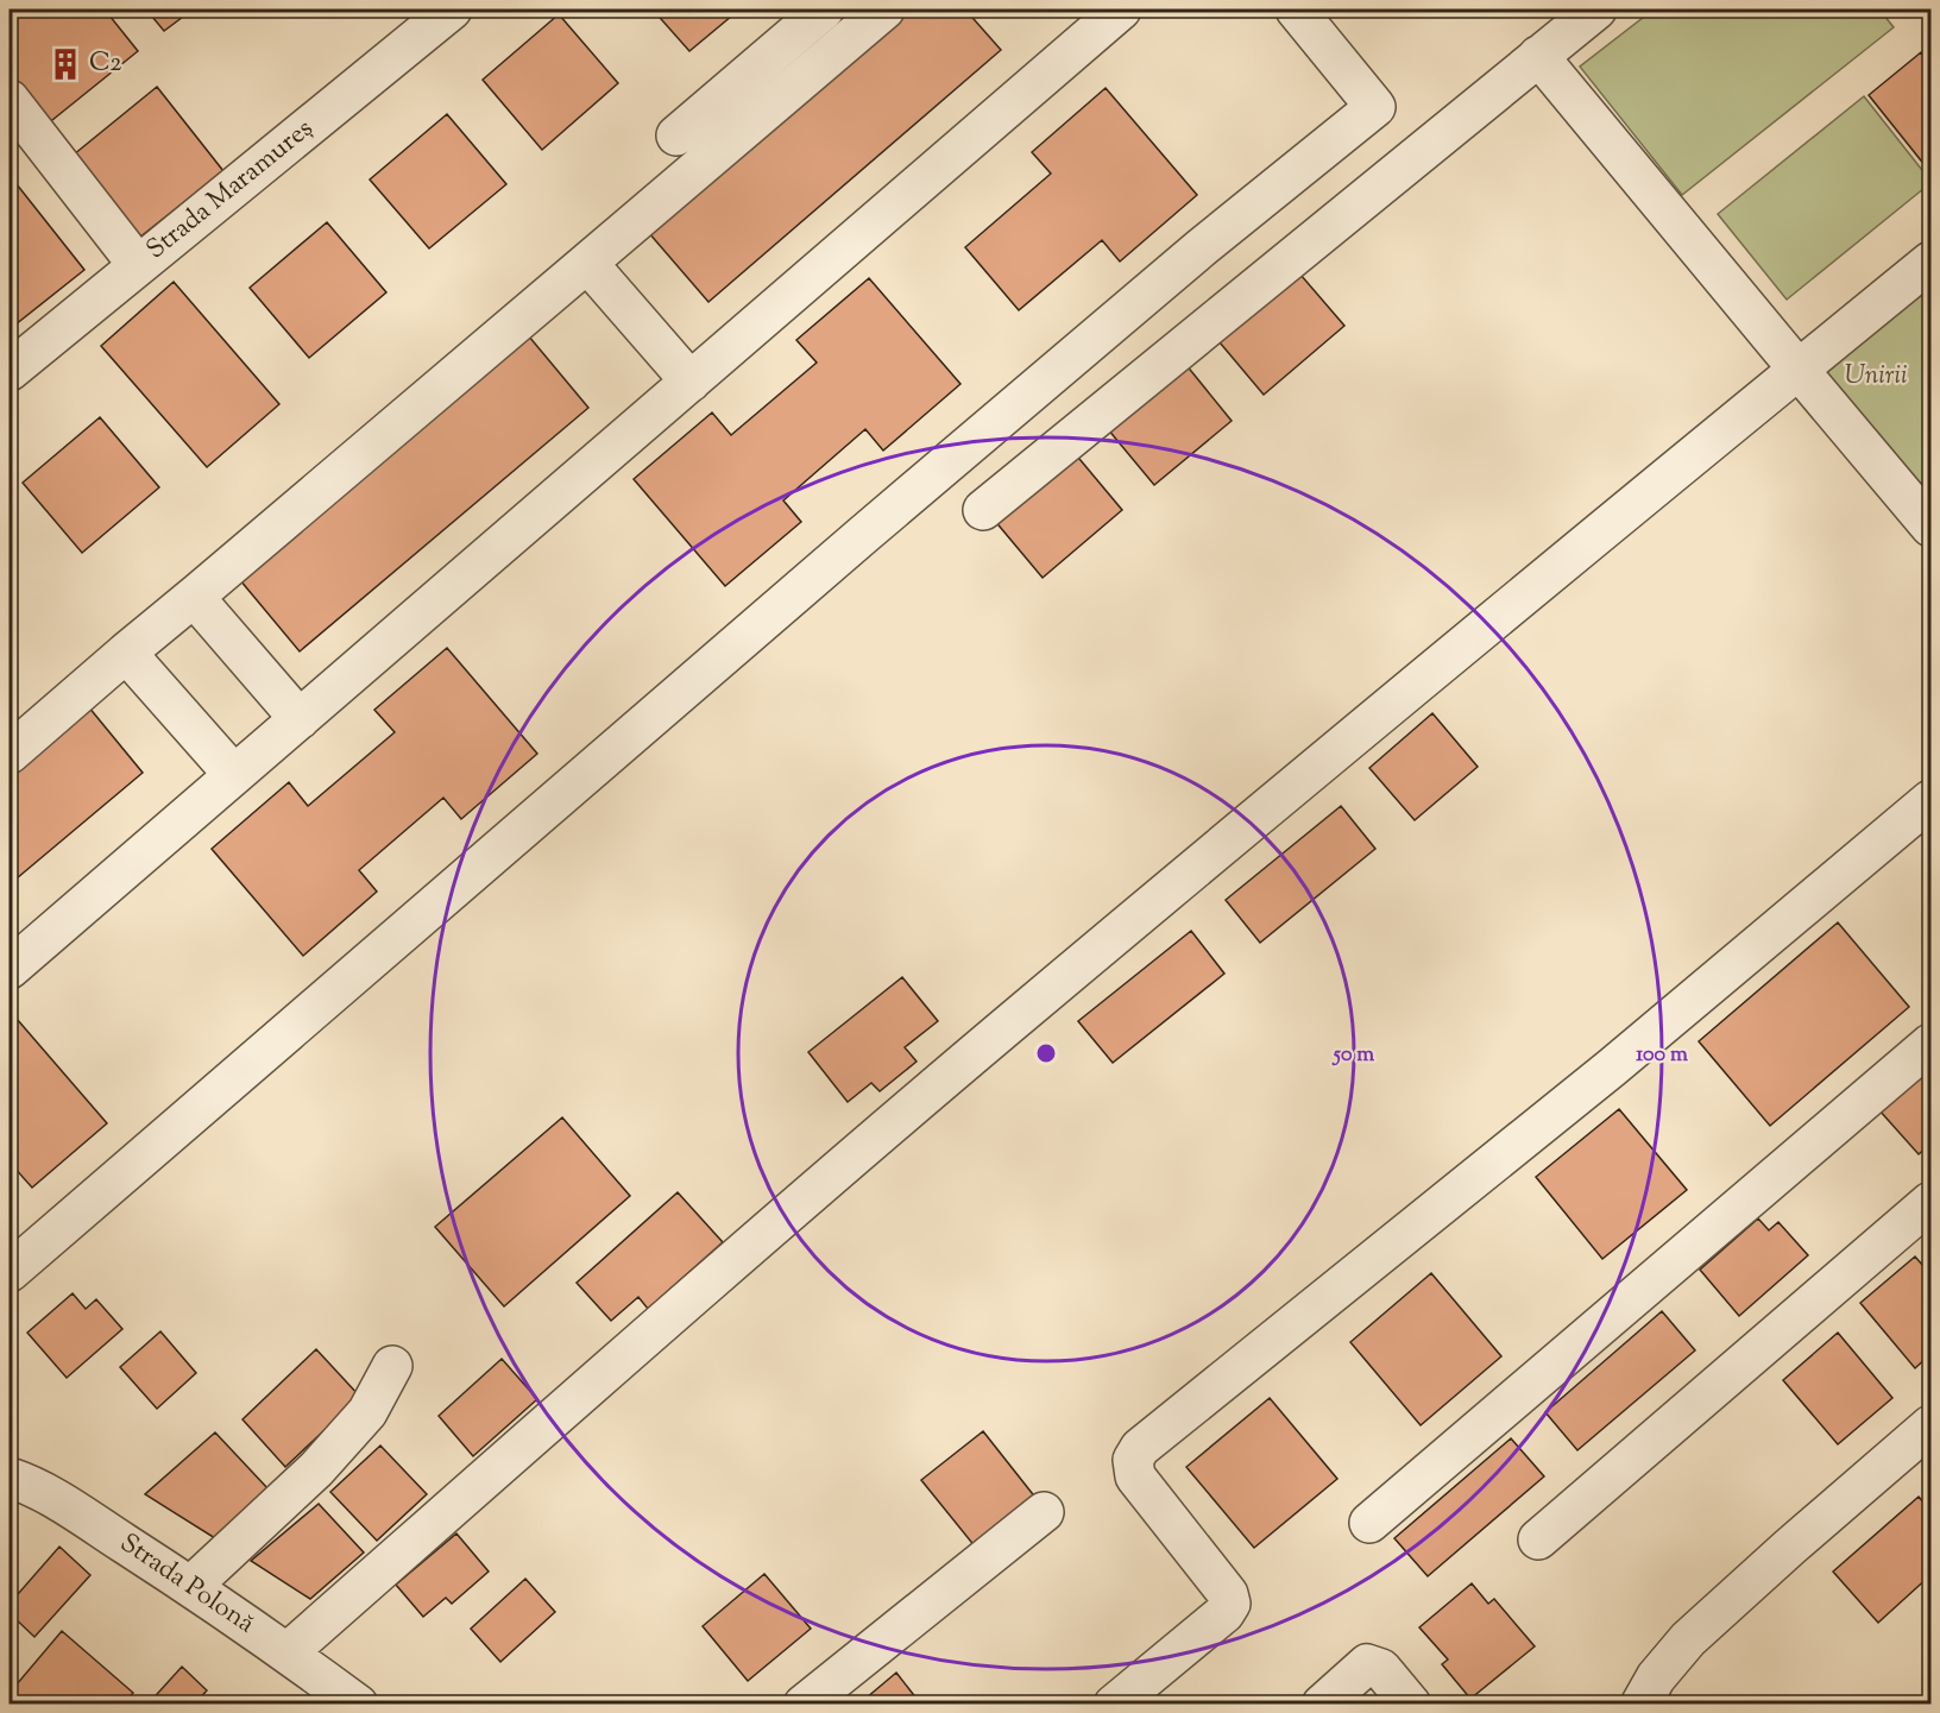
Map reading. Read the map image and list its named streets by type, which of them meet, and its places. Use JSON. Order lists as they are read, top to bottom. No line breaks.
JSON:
{"streets":{"street":["Strada Maramureș","Strada Polonă"]},"parks":["Unirii"],"places":{"building":["C2"]},"rings":["50 m","100 m"]}
